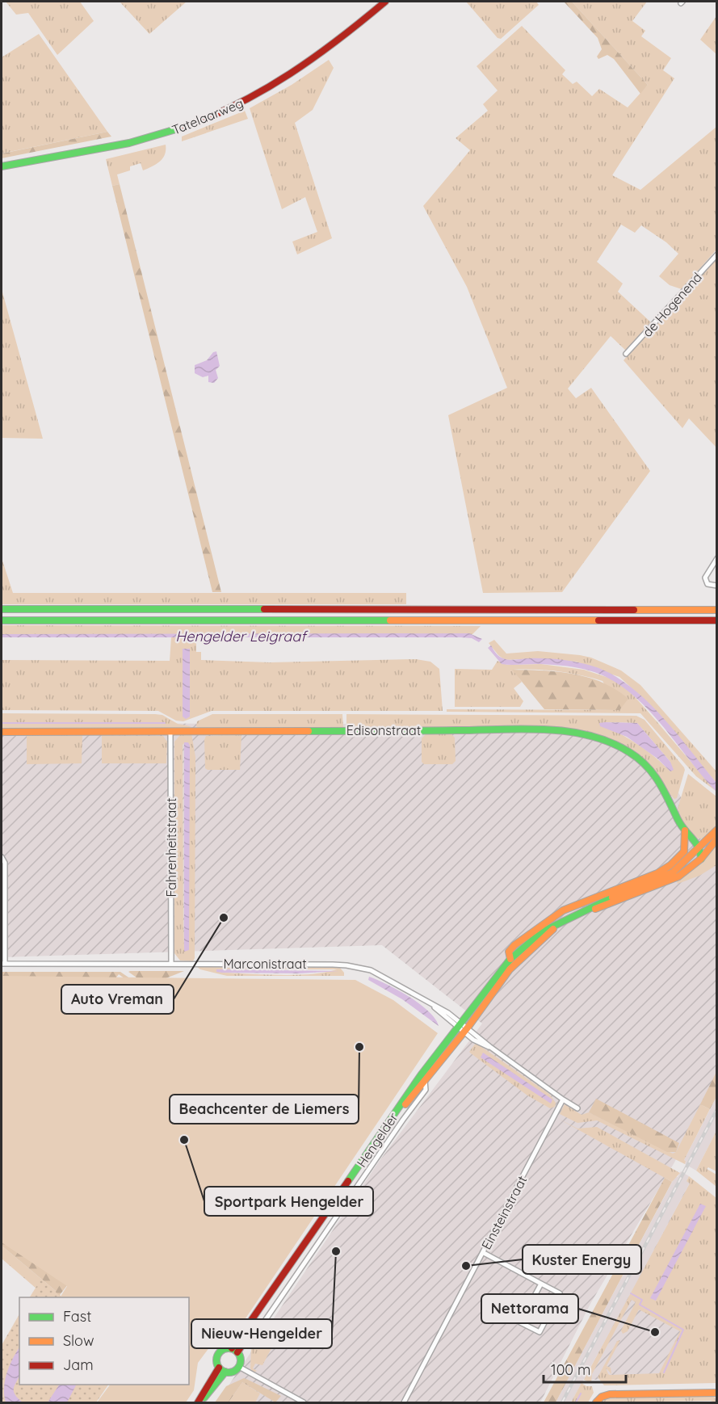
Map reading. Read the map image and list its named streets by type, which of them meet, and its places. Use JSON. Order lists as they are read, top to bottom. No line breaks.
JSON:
{"streets":{"main road":["Tatelaarweg","Edisonstraat","Hengelder"],"street":["de Hogenend","Fahrenheitstraat","Marconistraat","Einsteinstraat"]},"crossings":[["Edisonstraat","Fahrenheitstraat"],["Edisonstraat","Hengelder"],["Fahrenheitstraat","Marconistraat"],["Marconistraat","Hengelder"]],"water":["Hengelder Leigraaf"],"places":["Auto Vreman","Beachcenter de Liemers","Sportpark Hengelder","Nieuw-Hengelder","Kuster Energy","Nettorama"],"legend":["Fast","Slow","Jam"],"scale_bar":"100 m"}
